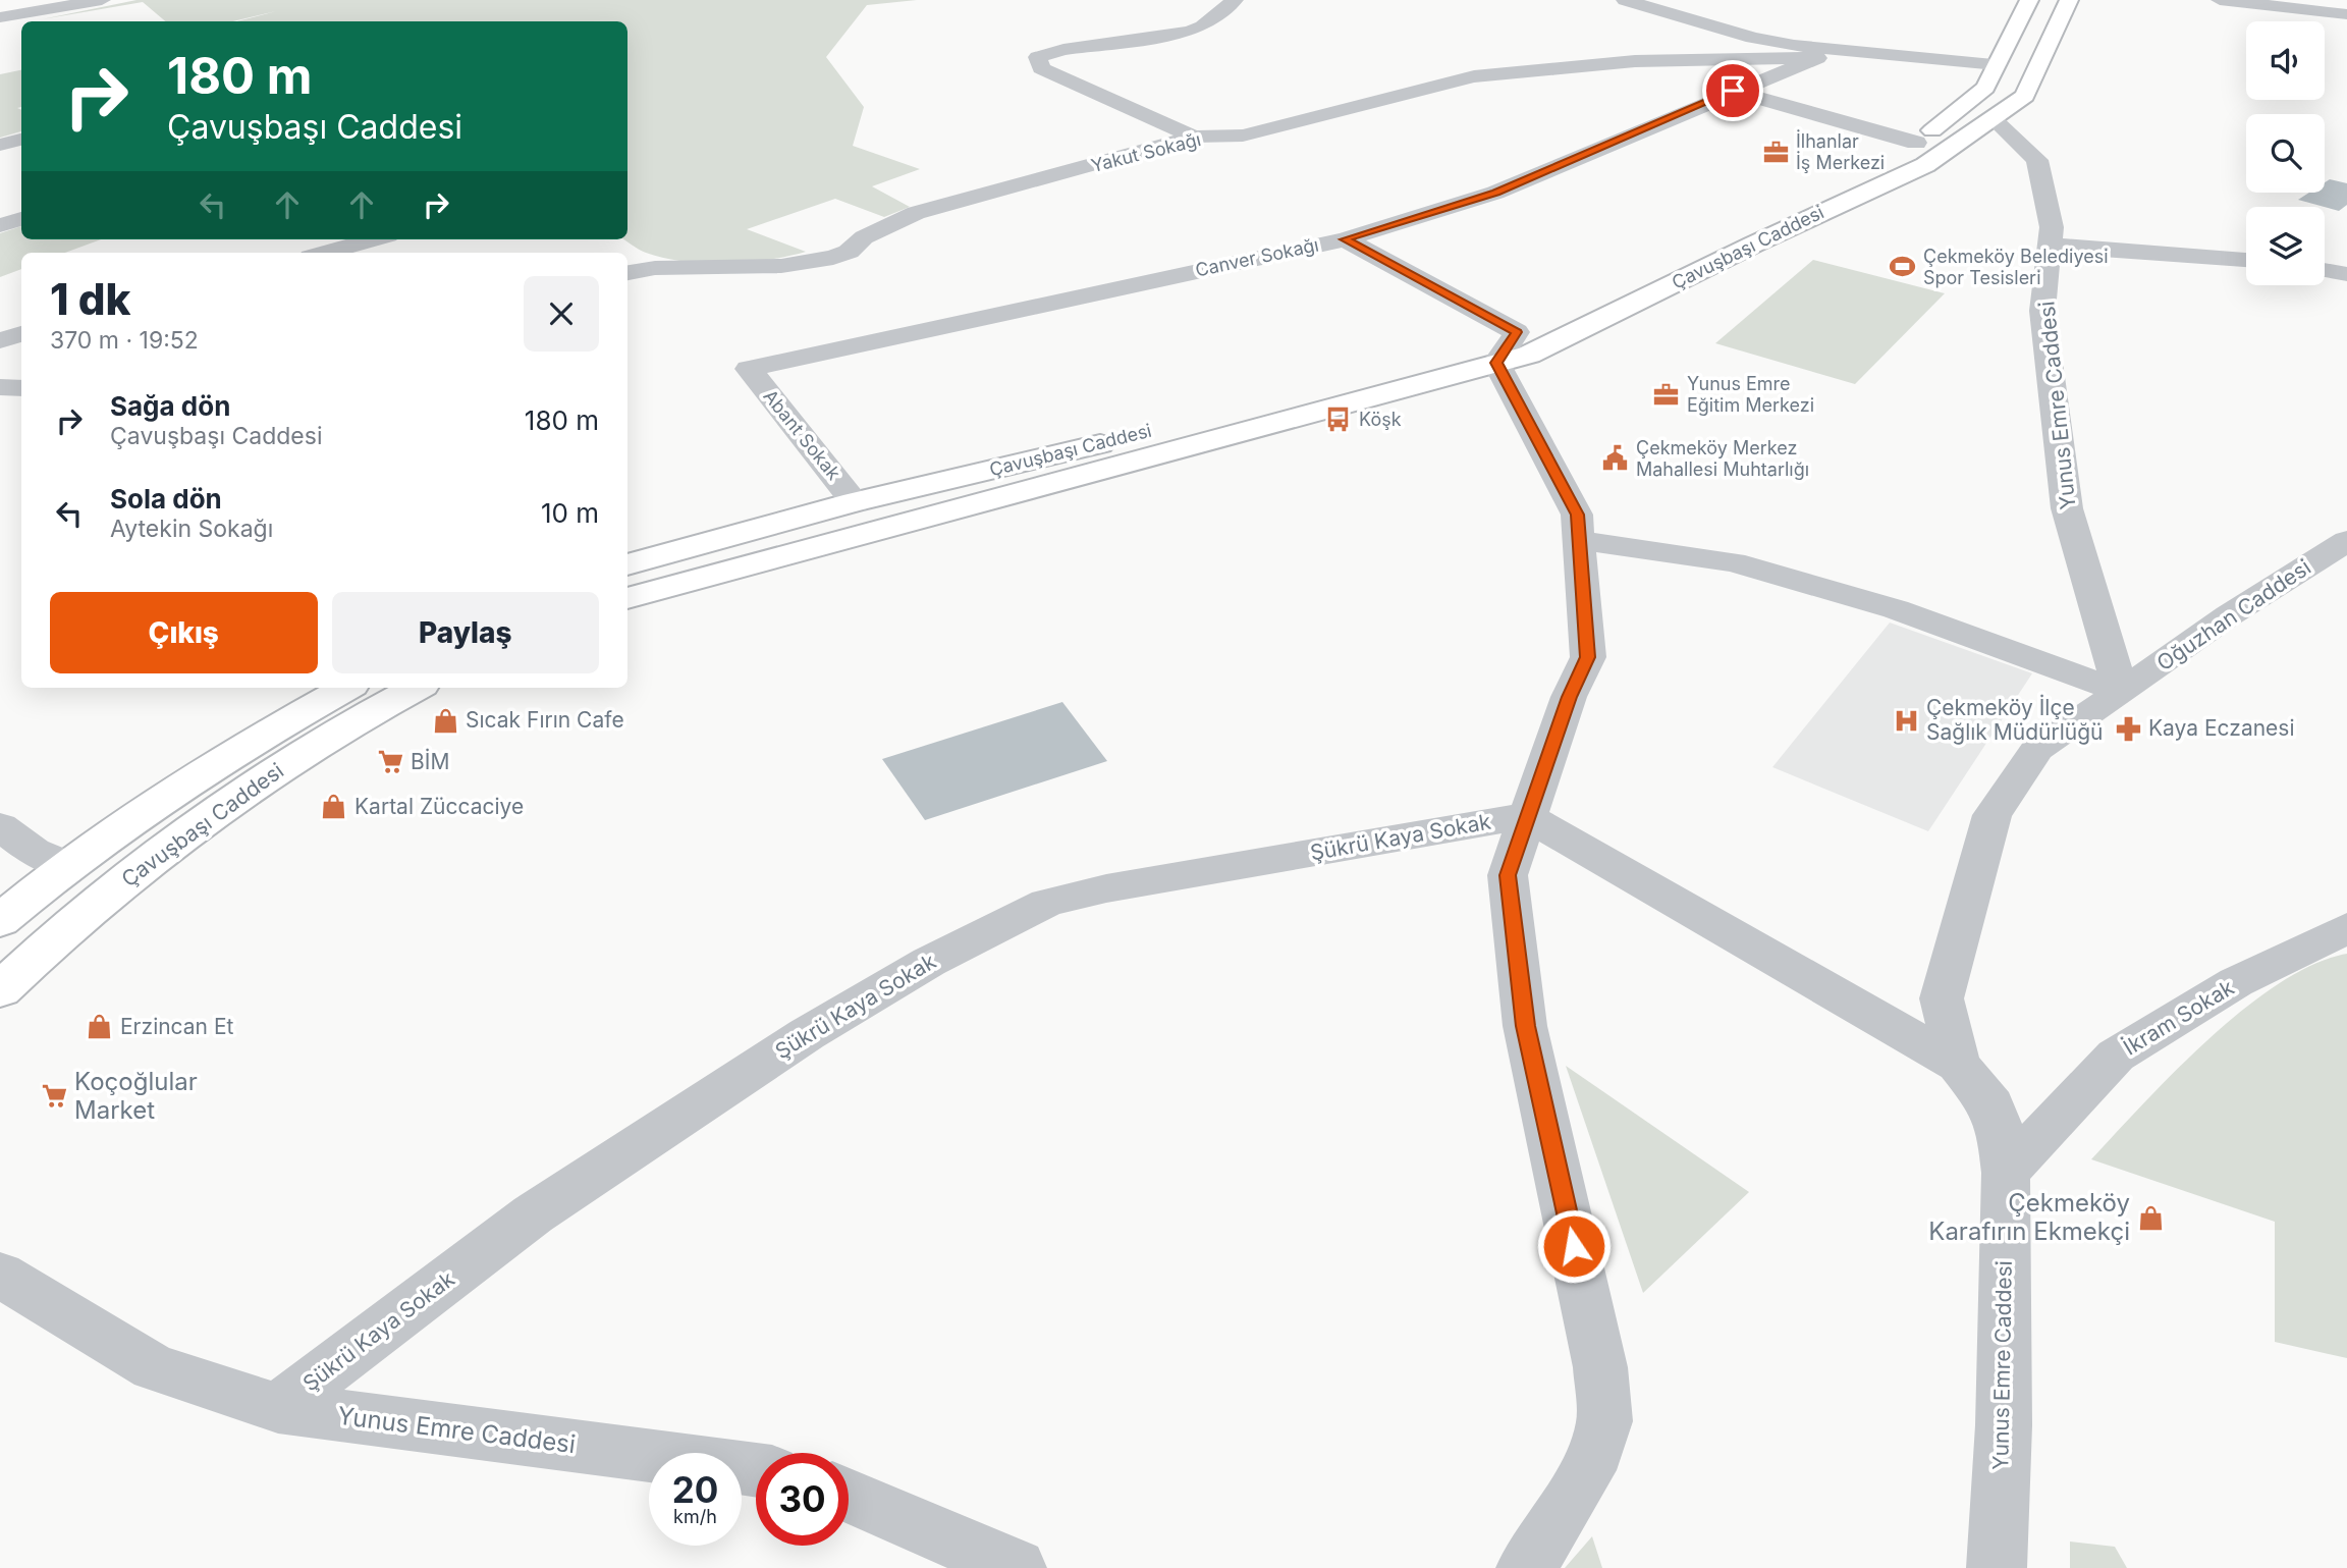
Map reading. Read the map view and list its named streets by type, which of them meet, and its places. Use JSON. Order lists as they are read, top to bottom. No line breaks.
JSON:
{"streets":{"main road":["Çavuşbaşı Caddesi"],"street":["Yakut Sokağı","Canver Sokağı","Yunus Emre Caddesi","Abant Sokak","Oğuzhan Caddesi","Şükrü Kaya Sokak","İkram Sokak"]},"crossings":[["Yakut Sokağı","Canver Sokağı"],["Çavuşbaşı Caddesi","Yunus Emre Caddesi"],["Çavuşbaşı Caddesi","Abant Sokak"],["Canver Sokağı","Abant Sokak"],["Yunus Emre Caddesi","Oğuzhan Caddesi"],["Yunus Emre Caddesi","Şükrü Kaya Sokak"],["Yunus Emre Caddesi","İkram Sokak"]],"places":{"office":["İlhanlar İş Merkezi","Yunus Emre Eğitim Merkezi"],"sports":["Çekmeköy Belediyesi Spor Tesisleri"],"bus stop":["Köşk"],"public building":["Çekmeköy Merkez Mahallesi Muhtarlığı"],"shop":["Sıcak Fırın Cafe","Kartal Züccaciye","Erzincan Et","Çekmeköy Karafırın Ekmekçi"],"hospital":["Çekmeköy İlçe Sağlık Müdürlüğü"],"pharmacy":["Kaya Eczanesi"],"supermarket":["BİM","Koçoğlular Market"]},"page":{"turn":["180 m","Çavuşbaşı Caddesi"],"heading":["1 dk","370 m · 19:52"],"list":[{"name":"Sağa dön","note":"Çavuşbaşı Caddesi","value":"180 m"},{"name":"Sola dön","note":"Aytekin Sokağı","value":"10 m"}],"buttons":["Çıkış","Paylaş"],"speed":"20 km/h","limit":"30"}}
